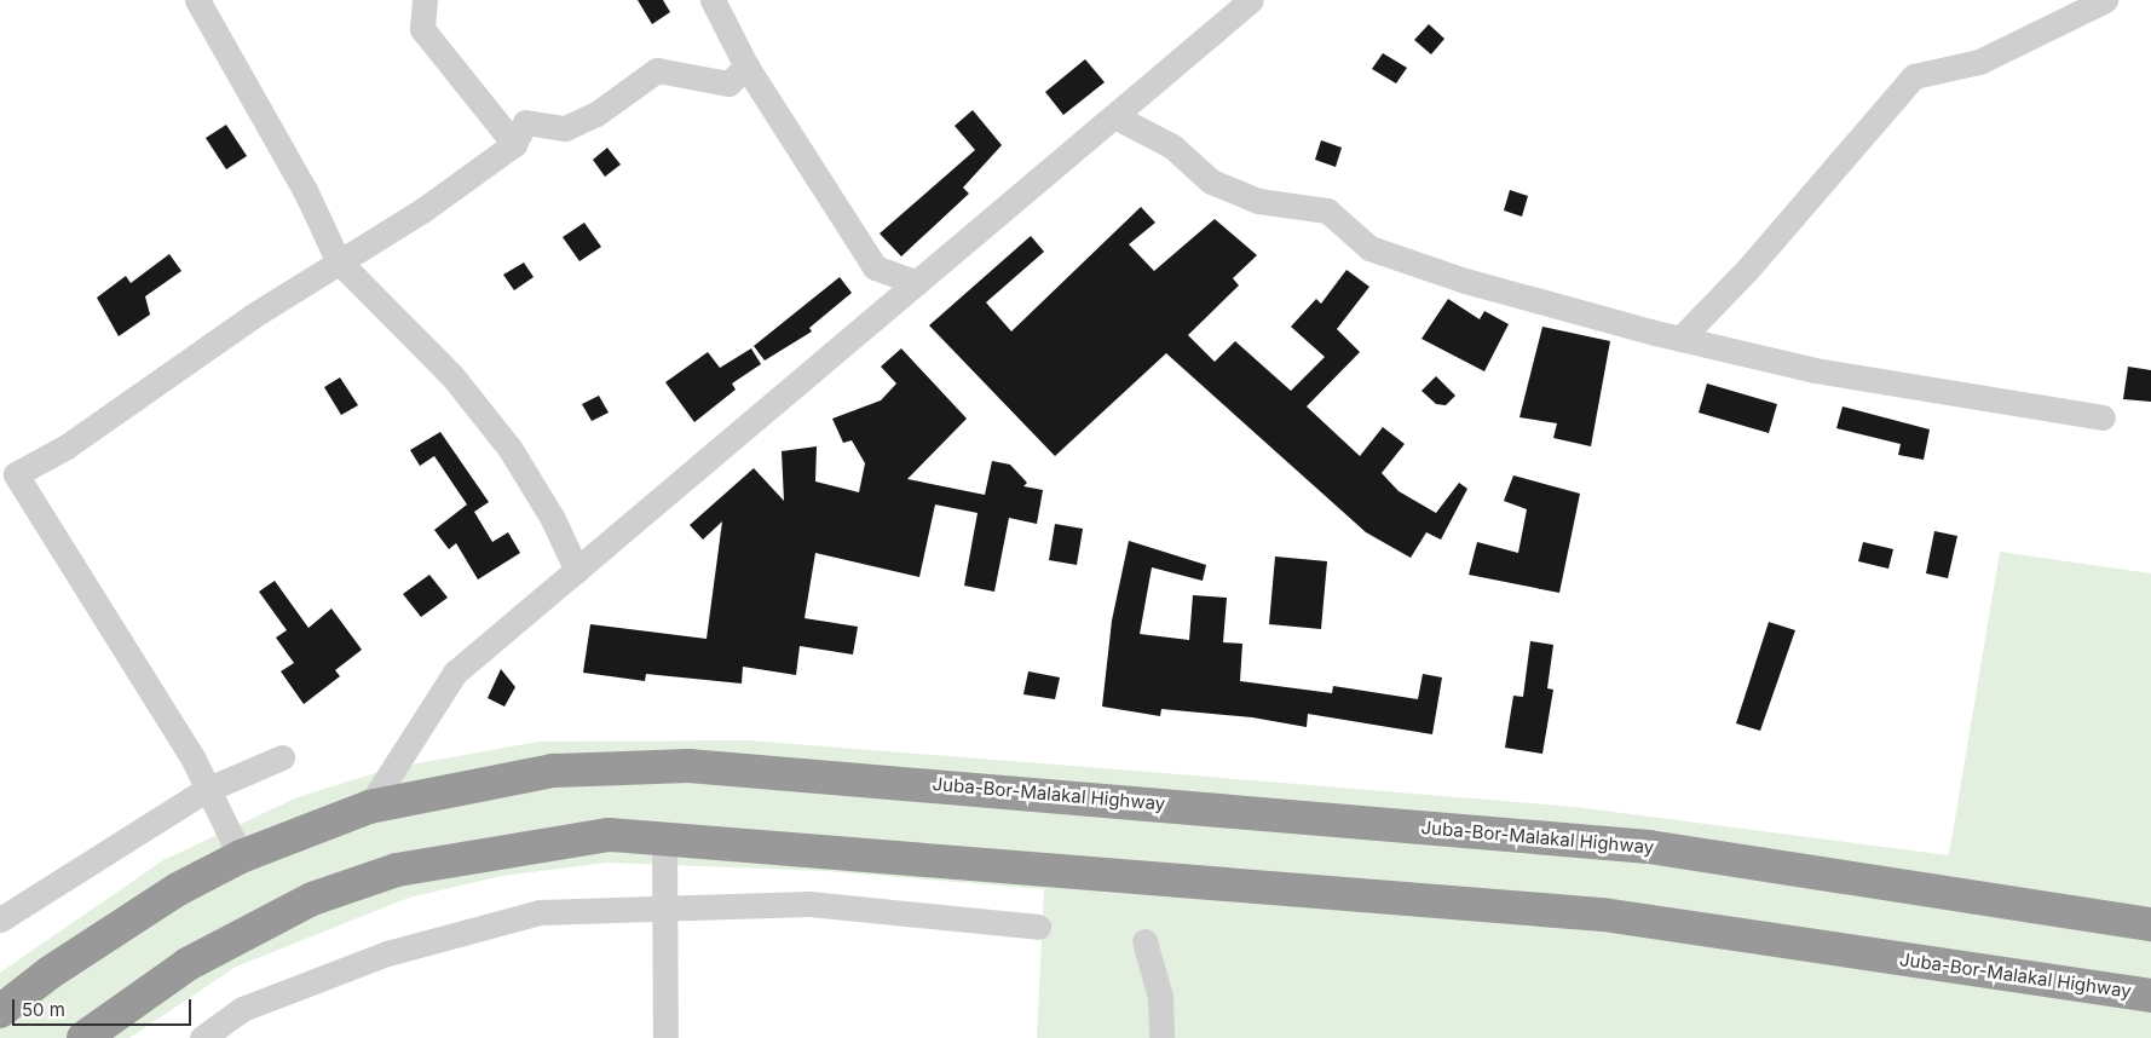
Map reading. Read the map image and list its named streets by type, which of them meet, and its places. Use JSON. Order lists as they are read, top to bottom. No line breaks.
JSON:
{"streets":{"highway":["Juba-Bor-Malakal Highway"]},"scale_bar":"50 m"}
